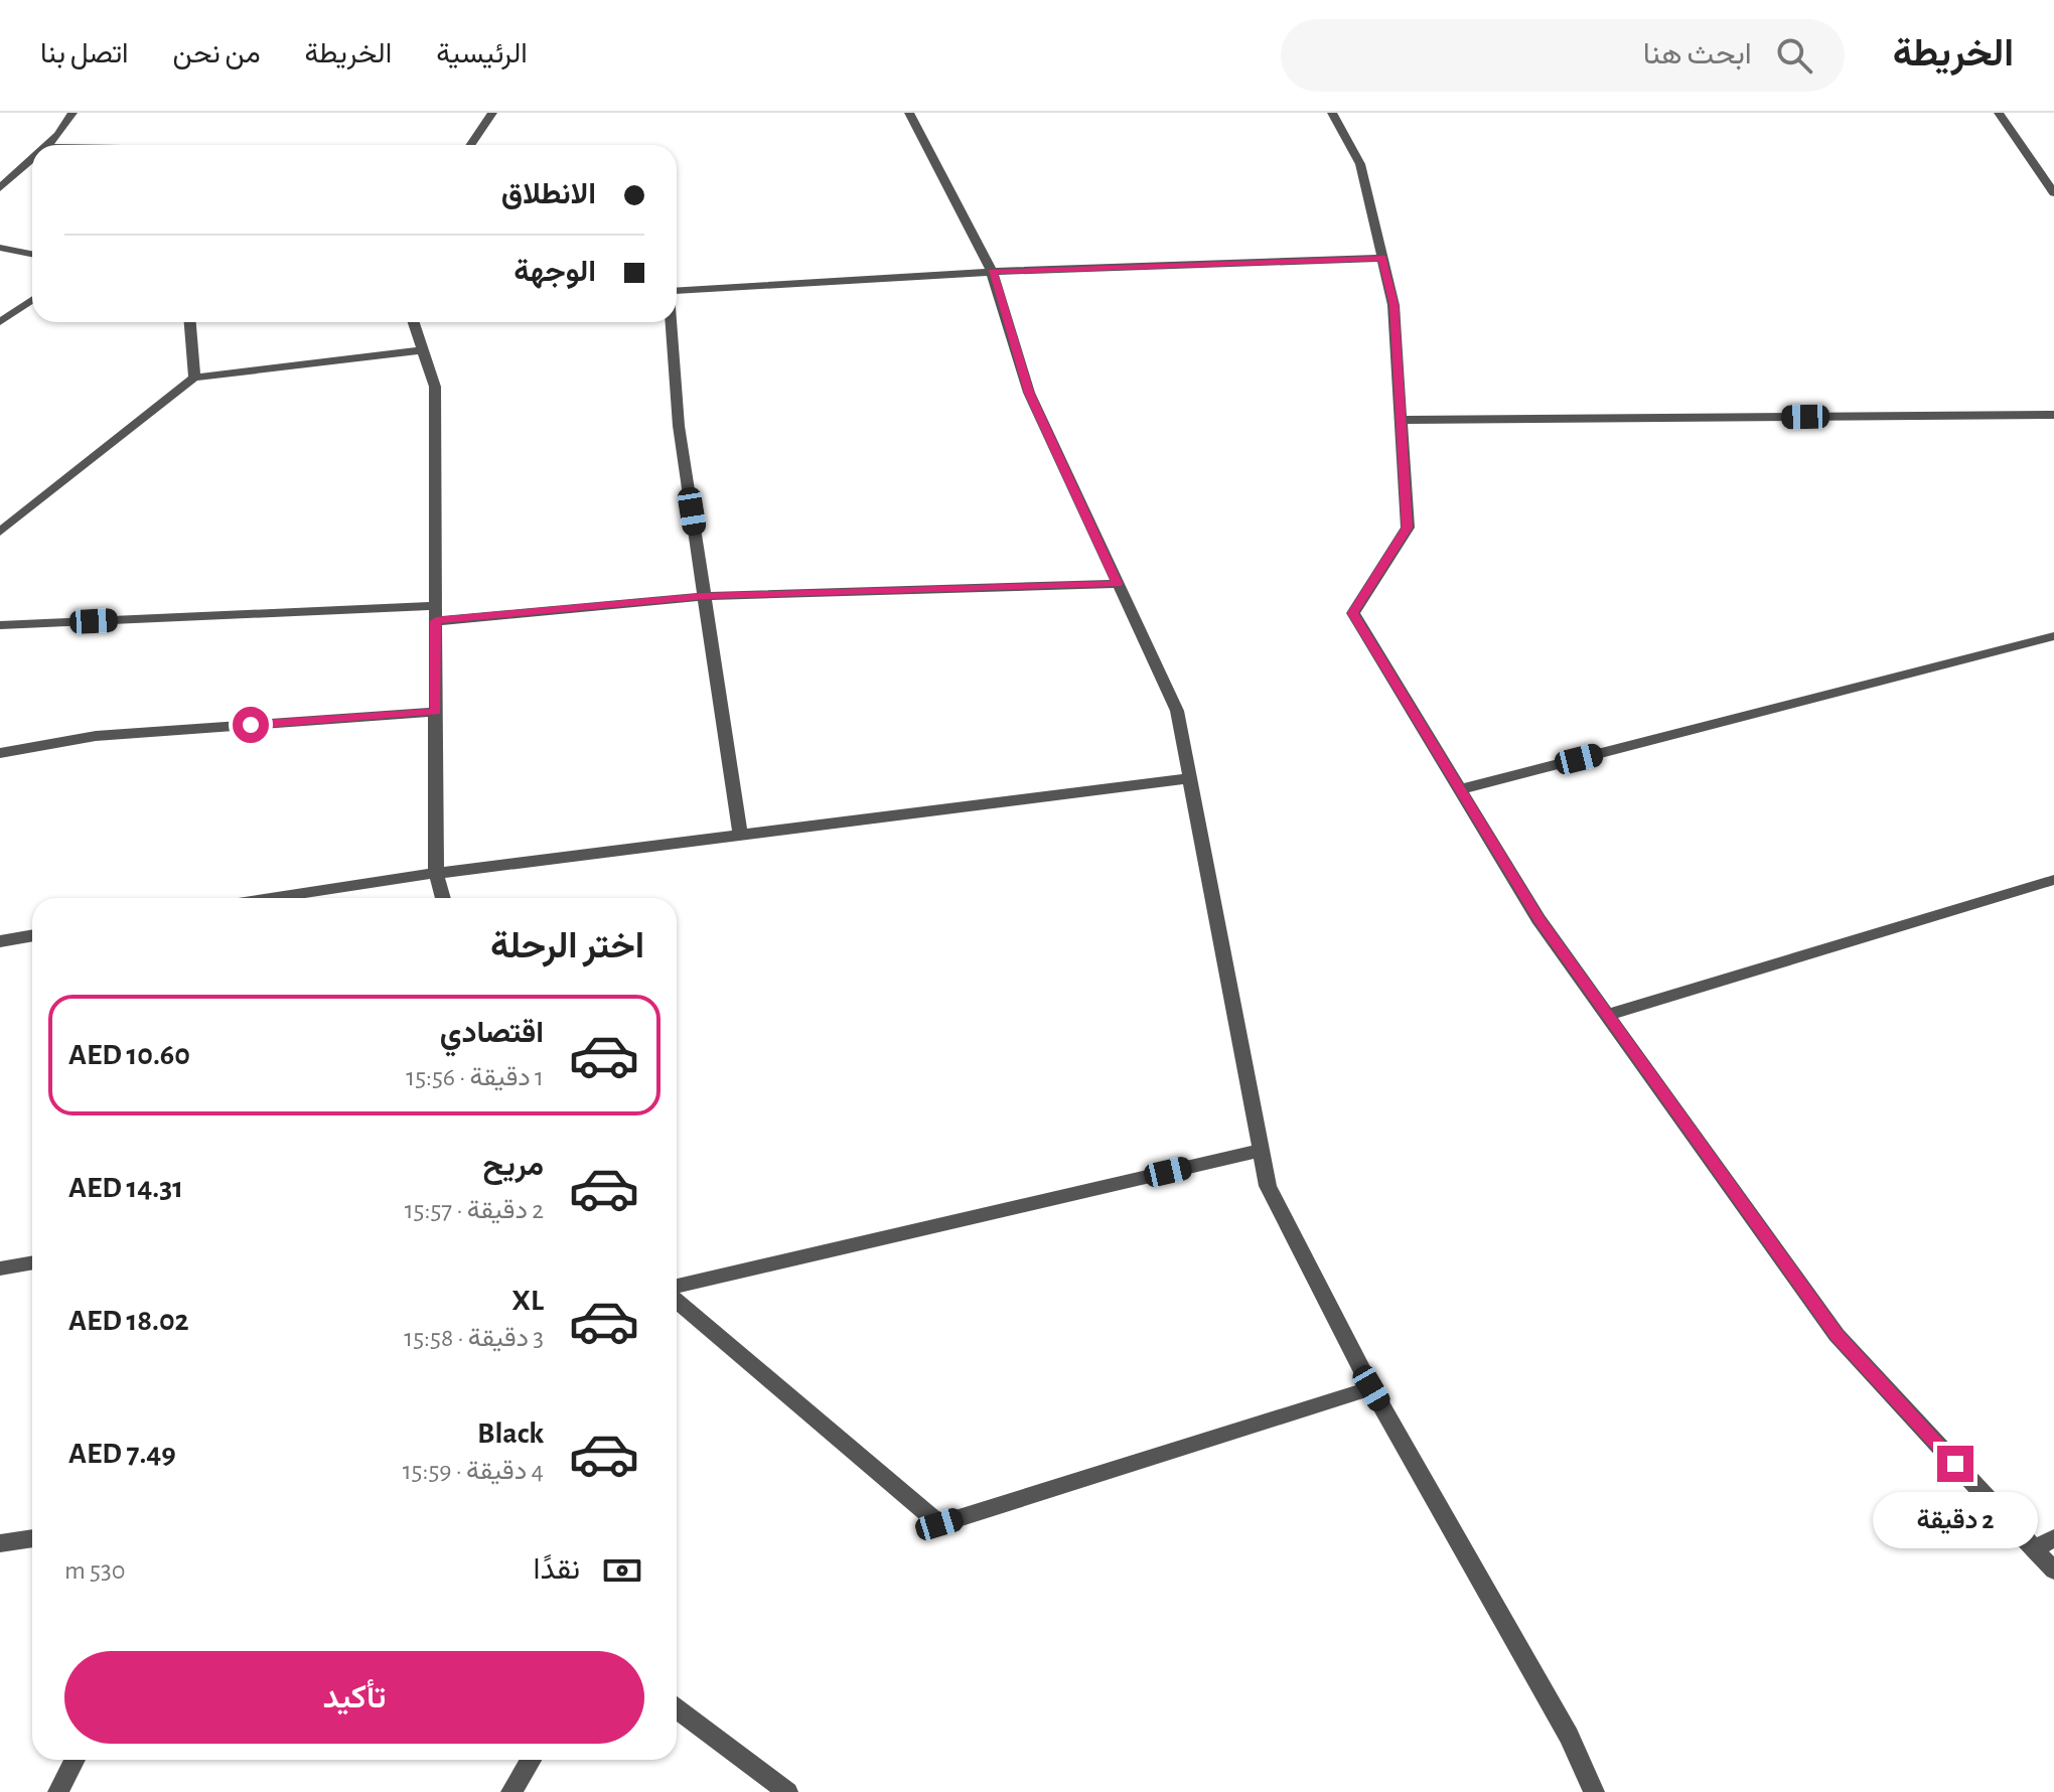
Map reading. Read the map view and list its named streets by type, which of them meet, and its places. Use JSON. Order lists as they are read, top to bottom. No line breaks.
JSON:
{"page":{"header":"الخريطة","search":"ابحث هنا","nav":["الرئيسية","الخريطة","من نحن","اتصل بنا"],"banner":["الانطلاق","الوجهة"],"heading":"اختر الرحلة","list":[{"name":"اقتصادي","note":"1 دقيقة · 15:56","value":"AED 10.60"},{"name":"مريح","note":"2 دقيقة · 15:57","value":"AED 14.31"},{"name":"XL","note":"3 دقيقة · 15:58","value":"AED 18.02"},{"name":"Black","note":"4 دقيقة · 15:59","value":"AED 7.49"}],"bubble":"2 دقيقة","pay":["نقدًا","530 m"],"buttons":"تأكيد"}}
